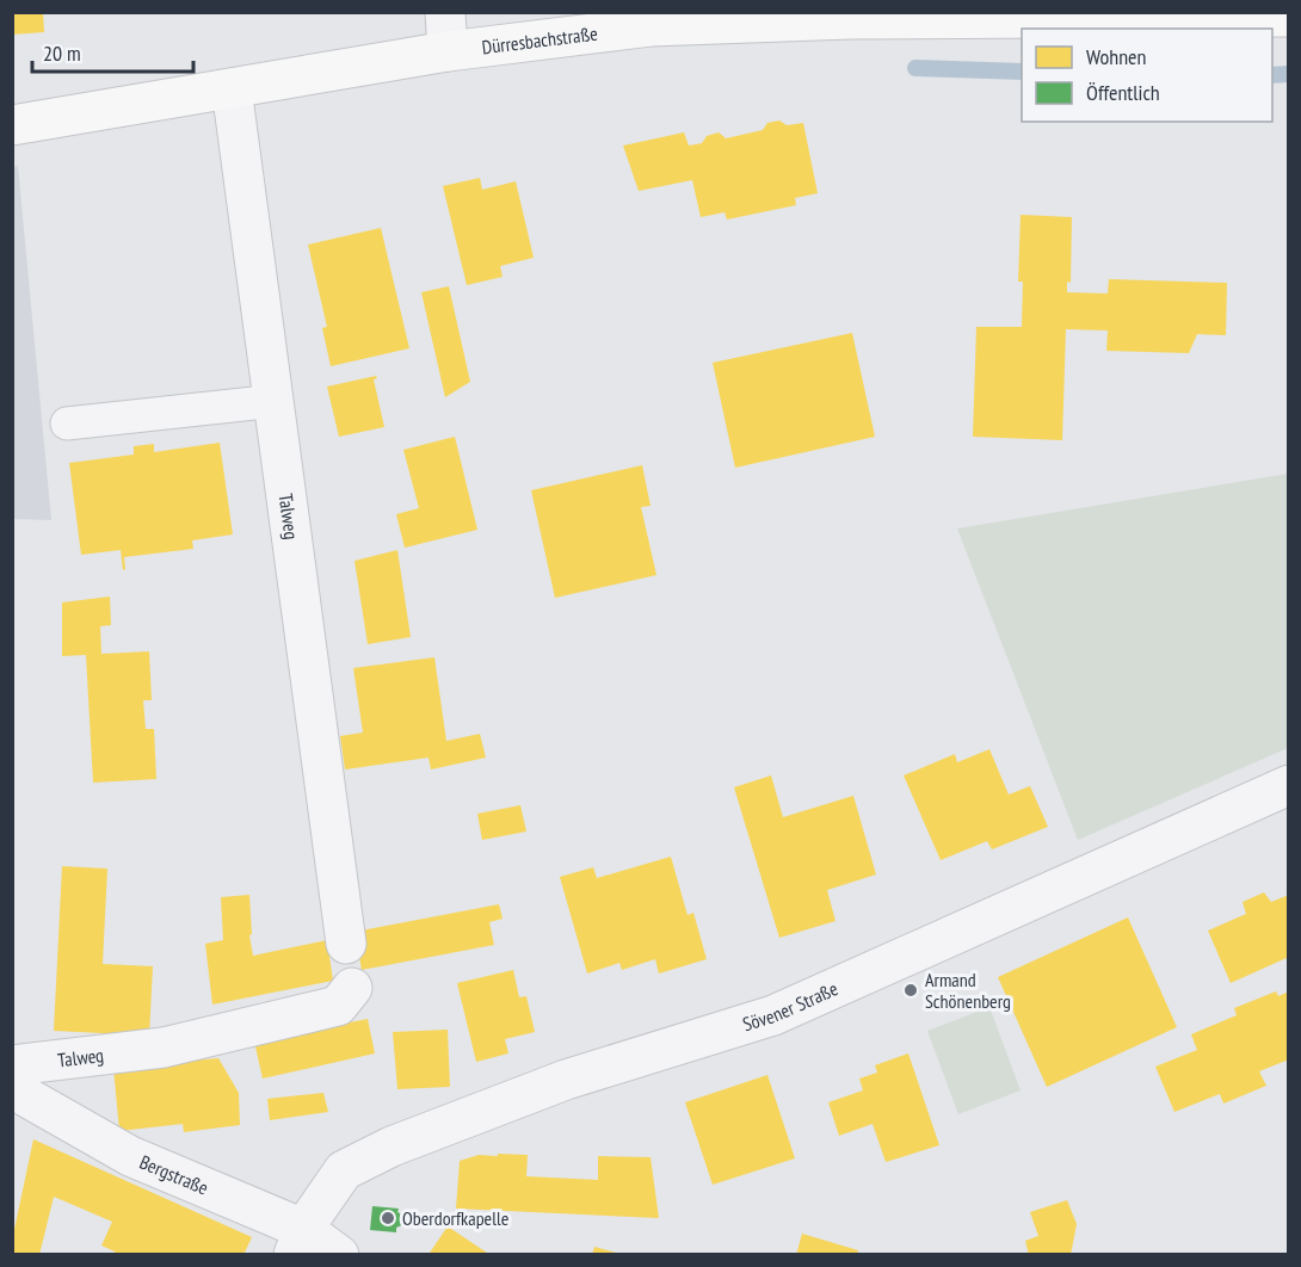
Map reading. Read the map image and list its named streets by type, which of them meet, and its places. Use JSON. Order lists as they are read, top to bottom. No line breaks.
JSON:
{"streets":{"main road":["Dürresbachstraße"],"street":["Talweg","Sövener Straße","Bergstraße"]},"crossings":[["Dürresbachstraße","Talweg"],["Sövener Straße","Bergstraße"]],"places":["Armand Schönenberg","Oberdorfkapelle"],"legend":["Wohnen","Öffentlich"],"scale_bar":"20 m"}
